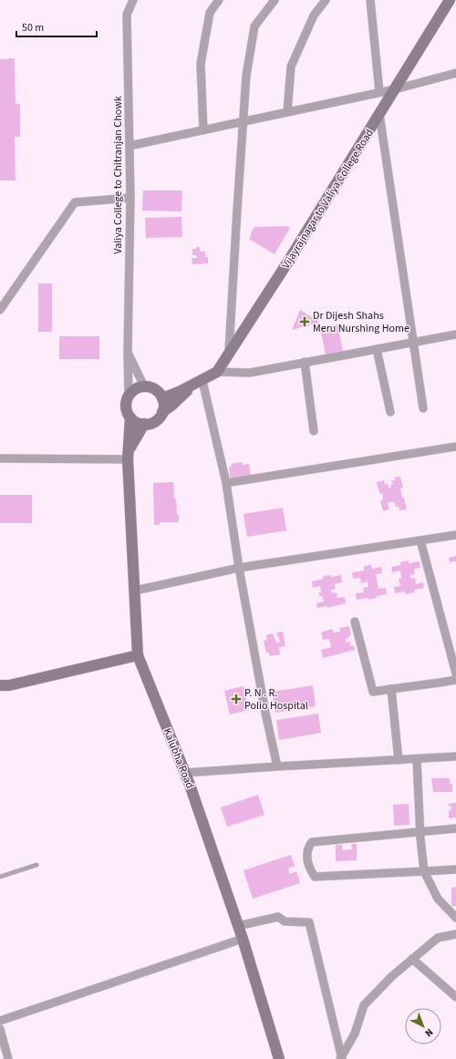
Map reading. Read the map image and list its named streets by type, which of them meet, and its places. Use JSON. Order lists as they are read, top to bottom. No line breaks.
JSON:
{"streets":{"street":["Valiya College to Chitranjan Chowk","Vijayrajnagar to Valiya College Road","Kalubha Road"]},"crossings":[["Valiya College to Chitranjan Chowk","Vijayrajnagar to Valiya College Road"],["Valiya College to Chitranjan Chowk","Kalubha Road"],["Vijayrajnagar to Valiya College Road","Kalubha Road"]],"places":{"health":["Dr Dijesh Shahs Meru Nurshing Home","P. N . R. Polio Hospital"]},"scale_bar":"50 m","north":"bottom right"}
